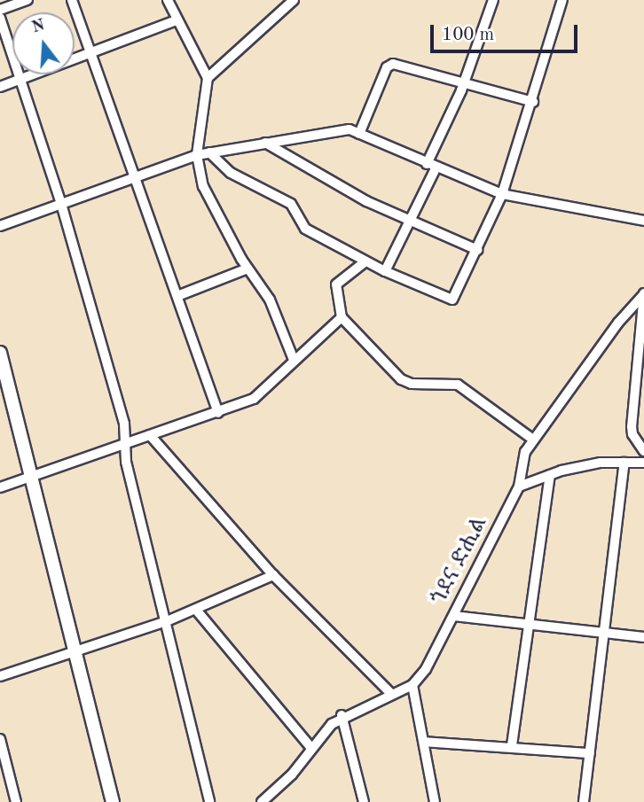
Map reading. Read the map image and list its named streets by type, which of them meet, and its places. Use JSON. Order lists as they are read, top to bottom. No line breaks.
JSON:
{"streets":{"street":["ጎደና ድሒል"]},"scale_bar":"100 m","north":"top"}
